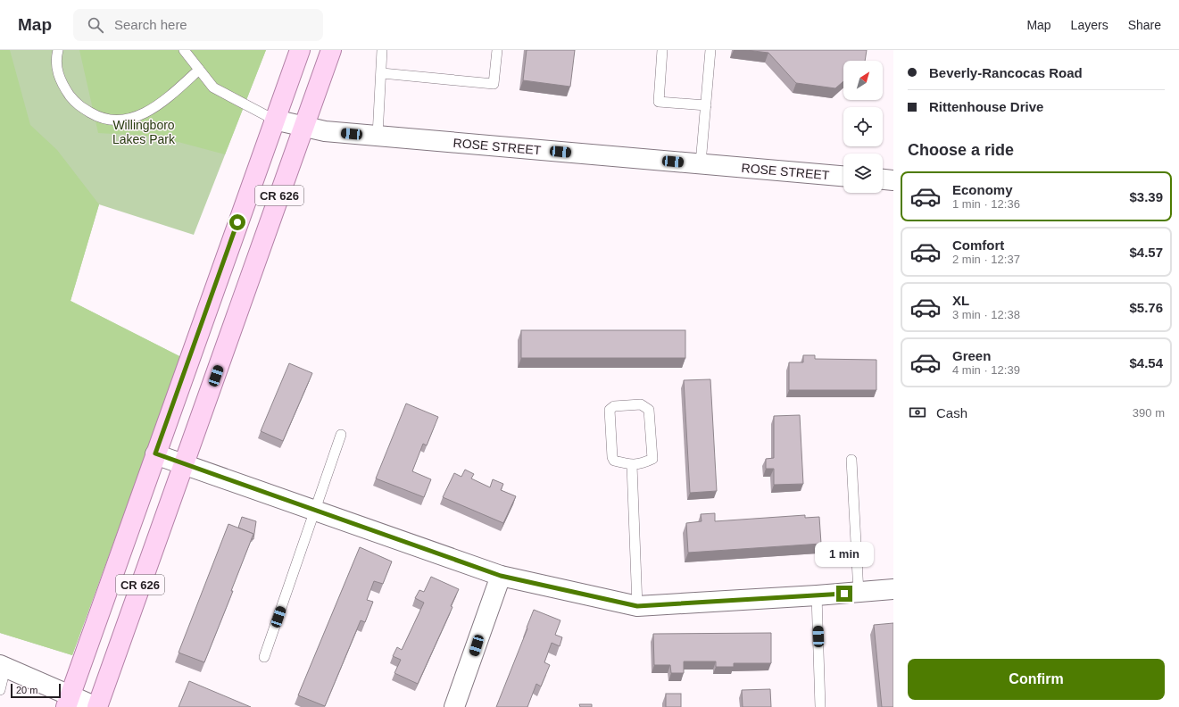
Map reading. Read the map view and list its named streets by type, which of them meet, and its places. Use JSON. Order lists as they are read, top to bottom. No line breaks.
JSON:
{"streets":{"main road":["CR 626"],"street":["ROSE STREET"]},"crossings":[["ROSE STREET","CR 626"]],"parks":["Willingboro Lakes Park"],"scale_bar":"20 m","north":"top right","page":{"header":"Map","search":"Search here","nav":["Map","Layers","Share"],"banner":["Beverly-Rancocas Road","Rittenhouse Drive"],"heading":"Choose a ride","list":[{"name":"Economy","note":"1 min · 12:36","value":"$3.39"},{"name":"Comfort","note":"2 min · 12:37","value":"$4.57"},{"name":"XL","note":"3 min · 12:38","value":"$5.76"},{"name":"Green","note":"4 min · 12:39","value":"$4.54"}],"pay":["Cash","390 m"],"bubble":"1 min","buttons":"Confirm","scale":"20 m"}}
